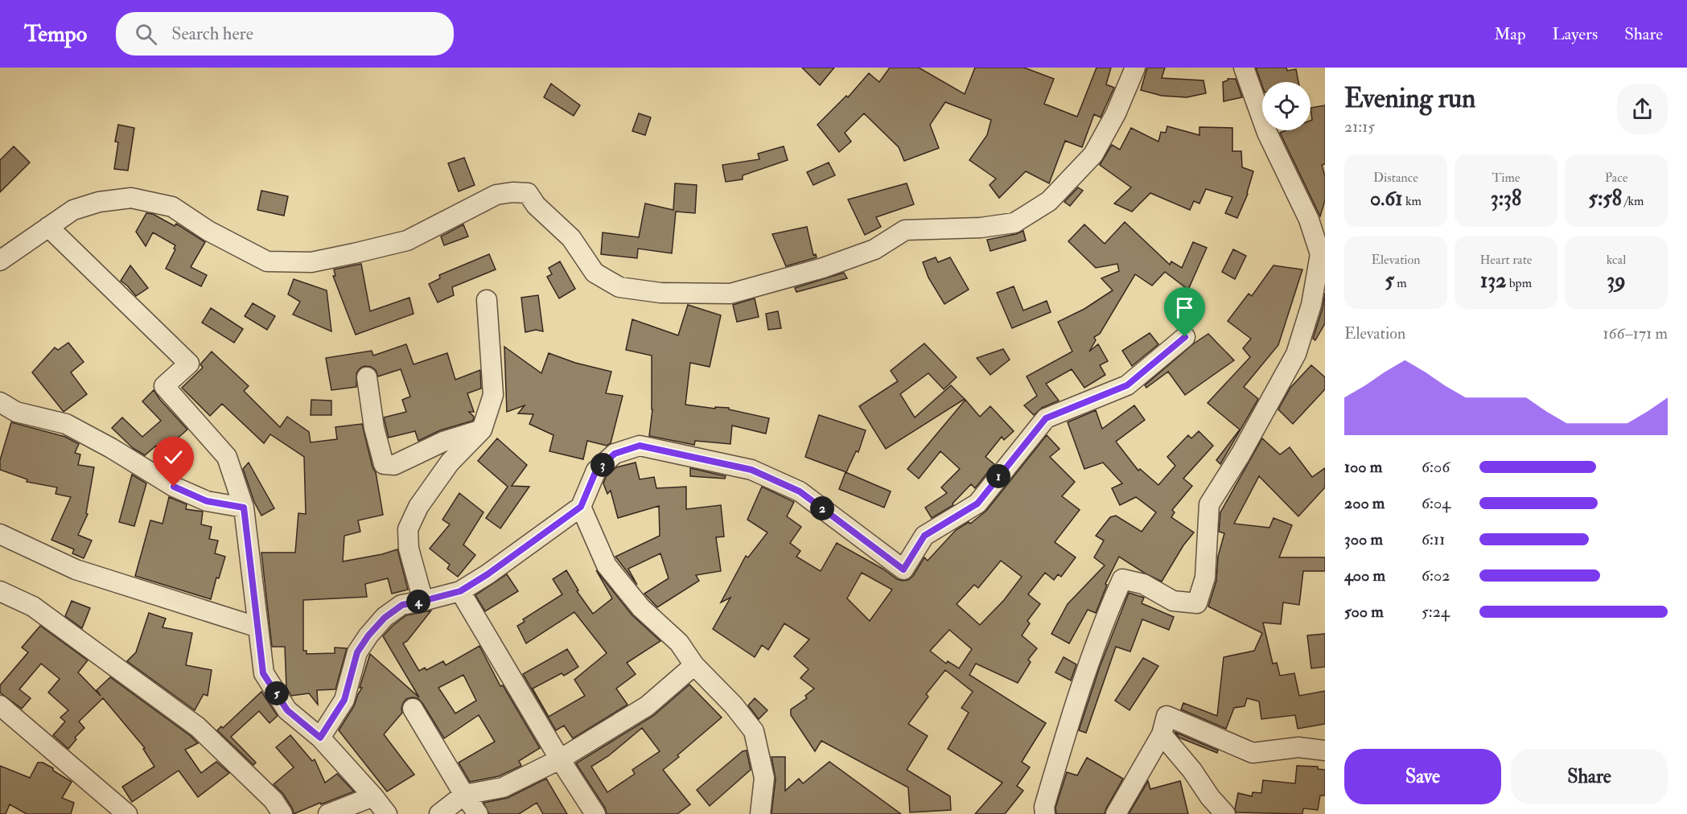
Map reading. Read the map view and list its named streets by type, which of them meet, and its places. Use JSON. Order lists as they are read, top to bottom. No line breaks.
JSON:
{"page":{"header":"Tempo","search":"Search here","nav":["Map","Layers","Share"],"heading":["Evening run","21:15"],"stats":[["Distance","0.61 km"],["Time","3:38"],["Pace","5:58 /km"],["Elevation","5 m"],["Heart rate","132 bpm"],["kcal","39"]],"chart":["Elevation","166–171 m"],"list":[{"name":"100 m","note":"6:06"},{"name":"200 m","note":"6:04"},{"name":"300 m","note":"6:11"},{"name":"400 m","note":"6:02"},{"name":"500 m","note":"5:24"}],"pins":["3","1","2","4","5"],"buttons":["Save","Share"]}}
